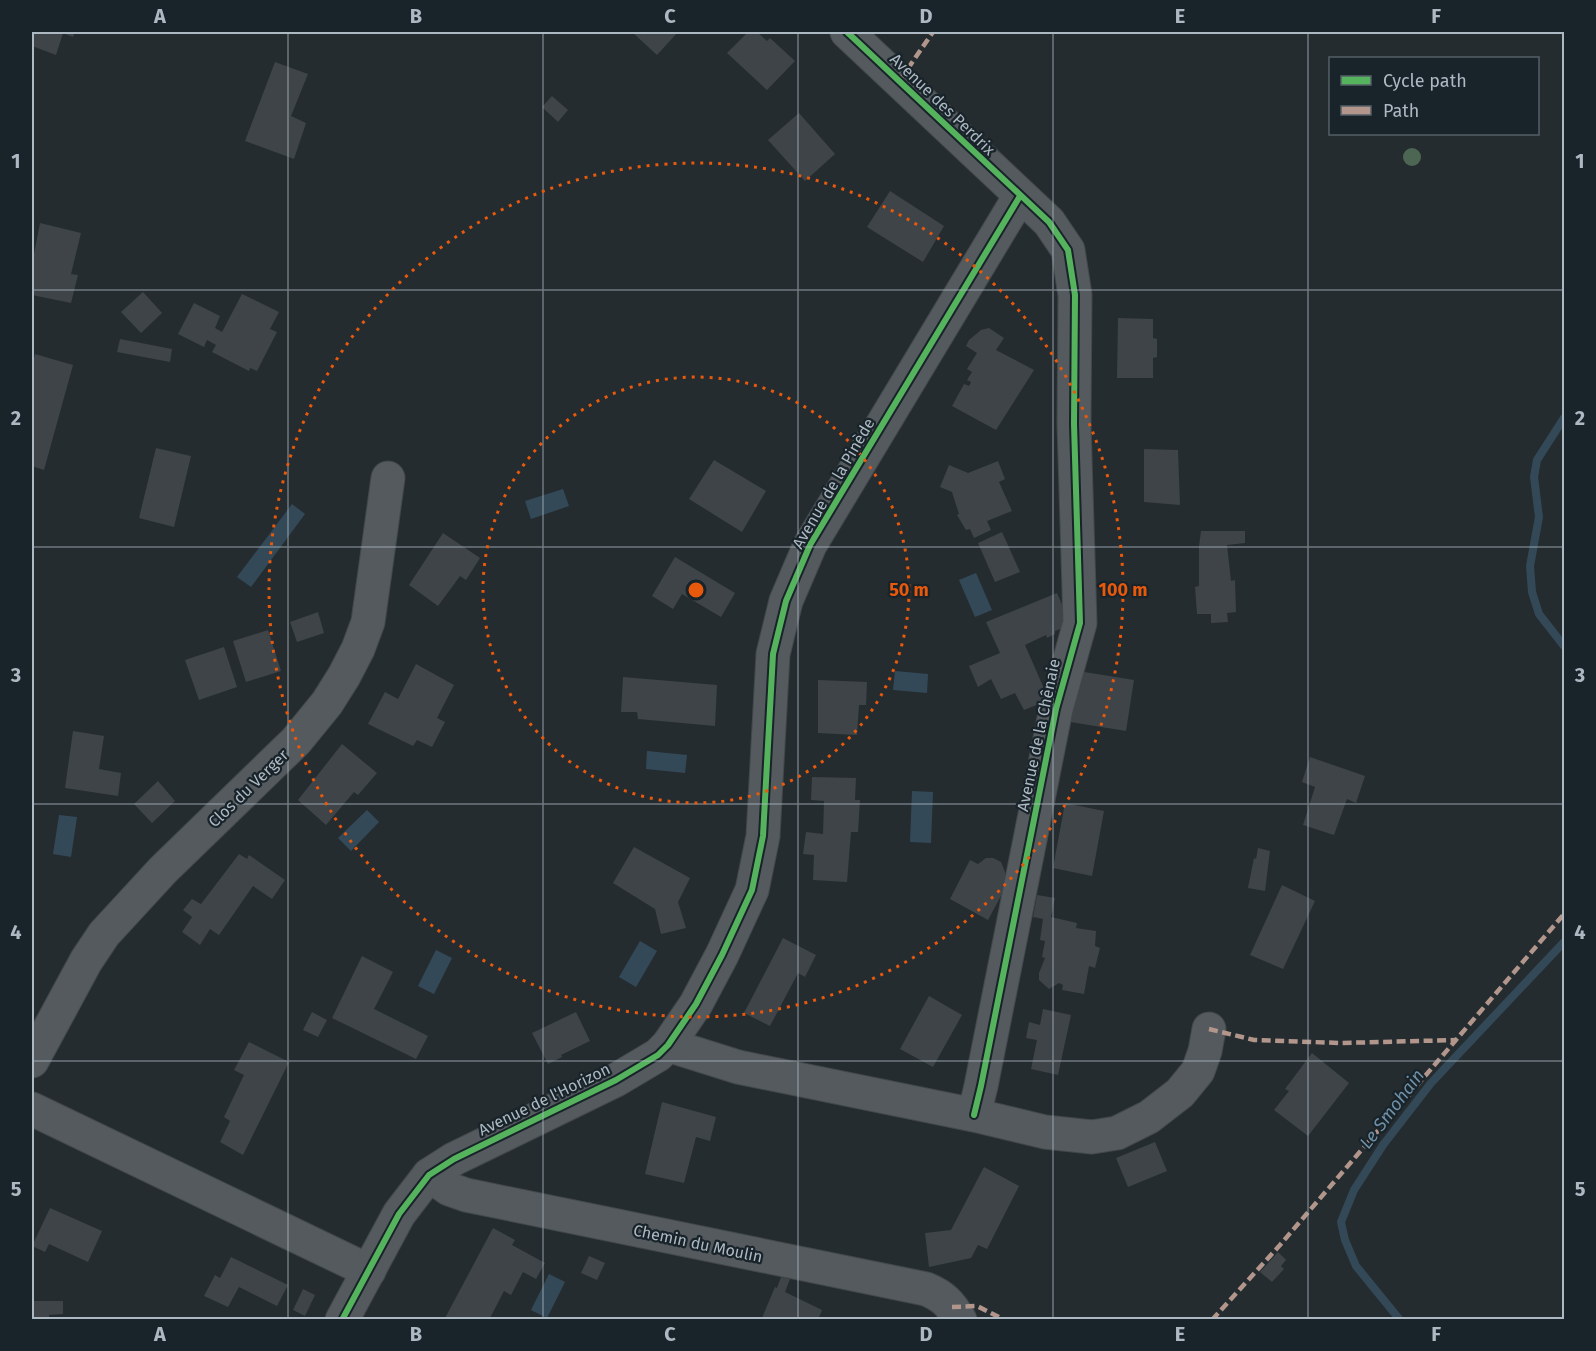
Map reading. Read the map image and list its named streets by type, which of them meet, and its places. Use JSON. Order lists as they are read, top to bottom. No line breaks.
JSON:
{"streets":{"street":["Avenue des Perdrix","Avenue de la Pinède","Avenue de la Chênaie","Clos du Verger","Avenue de l'Horizon","Chemin du Moulin"]},"crossings":[["Avenue des Perdrix","Avenue de la Pinède"],["Avenue des Perdrix","Avenue de la Chênaie"],["Avenue de la Pinède","Avenue de la Chênaie"],["Avenue de la Pinède","Avenue de l'Horizon"],["Avenue de l'Horizon","Chemin du Moulin"]],"water":["Le Smohain"],"legend":["Cycle path","Path"],"grid":{"columns":["A","B","C","D","E","F"],"rows":["1","2","3","4","5"]},"rings":["50 m","100 m"]}
